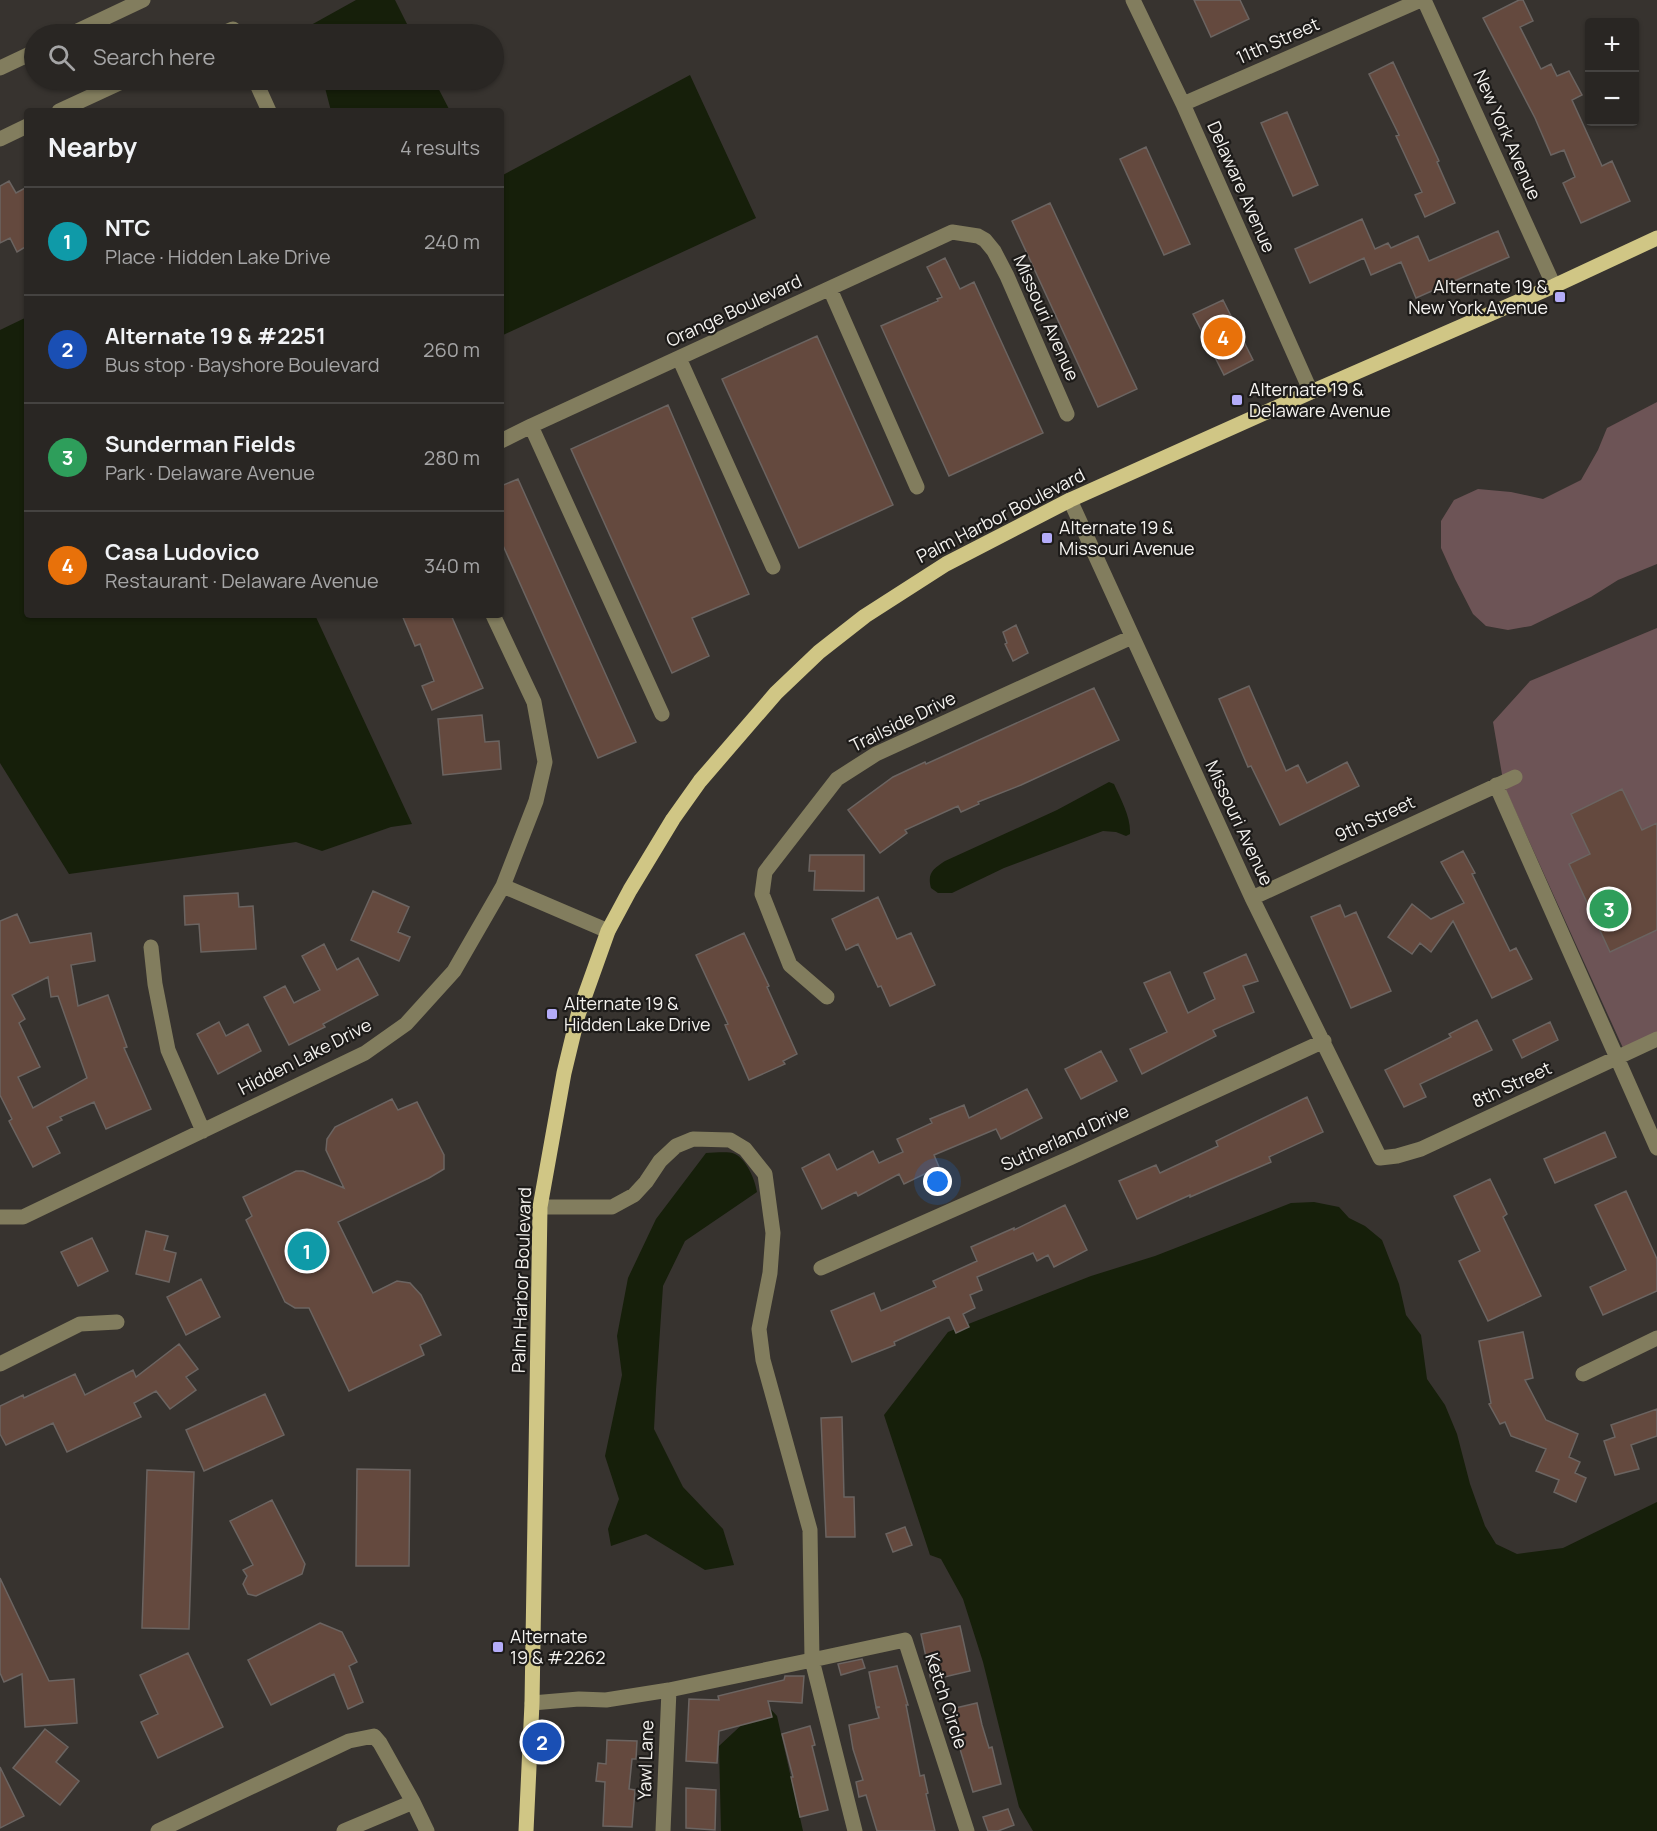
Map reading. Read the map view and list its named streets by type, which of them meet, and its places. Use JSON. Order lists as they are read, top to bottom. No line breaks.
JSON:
{"streets":{"main road":["Palm Harbor Boulevard"],"street":["11th Street","New York Avenue","Delaware Avenue","Orange Boulevard","Missouri Avenue","Trailside Drive","9th Street","Hidden Lake Drive","8th Street","Sutherland Drive","Ketch Circle","Yawl Lane"]},"crossings":[["11th Street","New York Avenue"],["11th Street","Delaware Avenue"],["New York Avenue","Palm Harbor Boulevard"],["Delaware Avenue","Palm Harbor Boulevard"],["Orange Boulevard","Missouri Avenue"],["Missouri Avenue","Palm Harbor Boulevard"],["Missouri Avenue","Trailside Drive"],["Missouri Avenue","9th Street"],["Missouri Avenue","8th Street"],["Missouri Avenue","Sutherland Drive"],["Palm Harbor Boulevard","Ketch Circle"],["Ketch Circle","Yawl Lane"]],"places":{"transit":["Alternate 19 & New York Avenue","Alternate 19 & Delaware Avenue","Alternate 19 & Missouri Avenue","Alternate 19 & Hidden Lake Drive","Alternate 19 & #2262"]},"page":{"map_buttons":["+","−"],"search":"Search here","heading":["Nearby","4 results"],"list":[{"mark":"1","name":"NTC","note":"Place · Hidden Lake Drive","value":"240 m"},{"mark":"2","name":"Alternate 19 & #2251","note":"Bus stop · Bayshore Boulevard","value":"260 m"},{"mark":"3","name":"Sunderman Fields","note":"Park · Delaware Avenue","value":"280 m"},{"mark":"4","name":"Casa Ludovico","note":"Restaurant · Delaware Avenue","value":"340 m"}],"pins":["4","3","1","2"]}}
